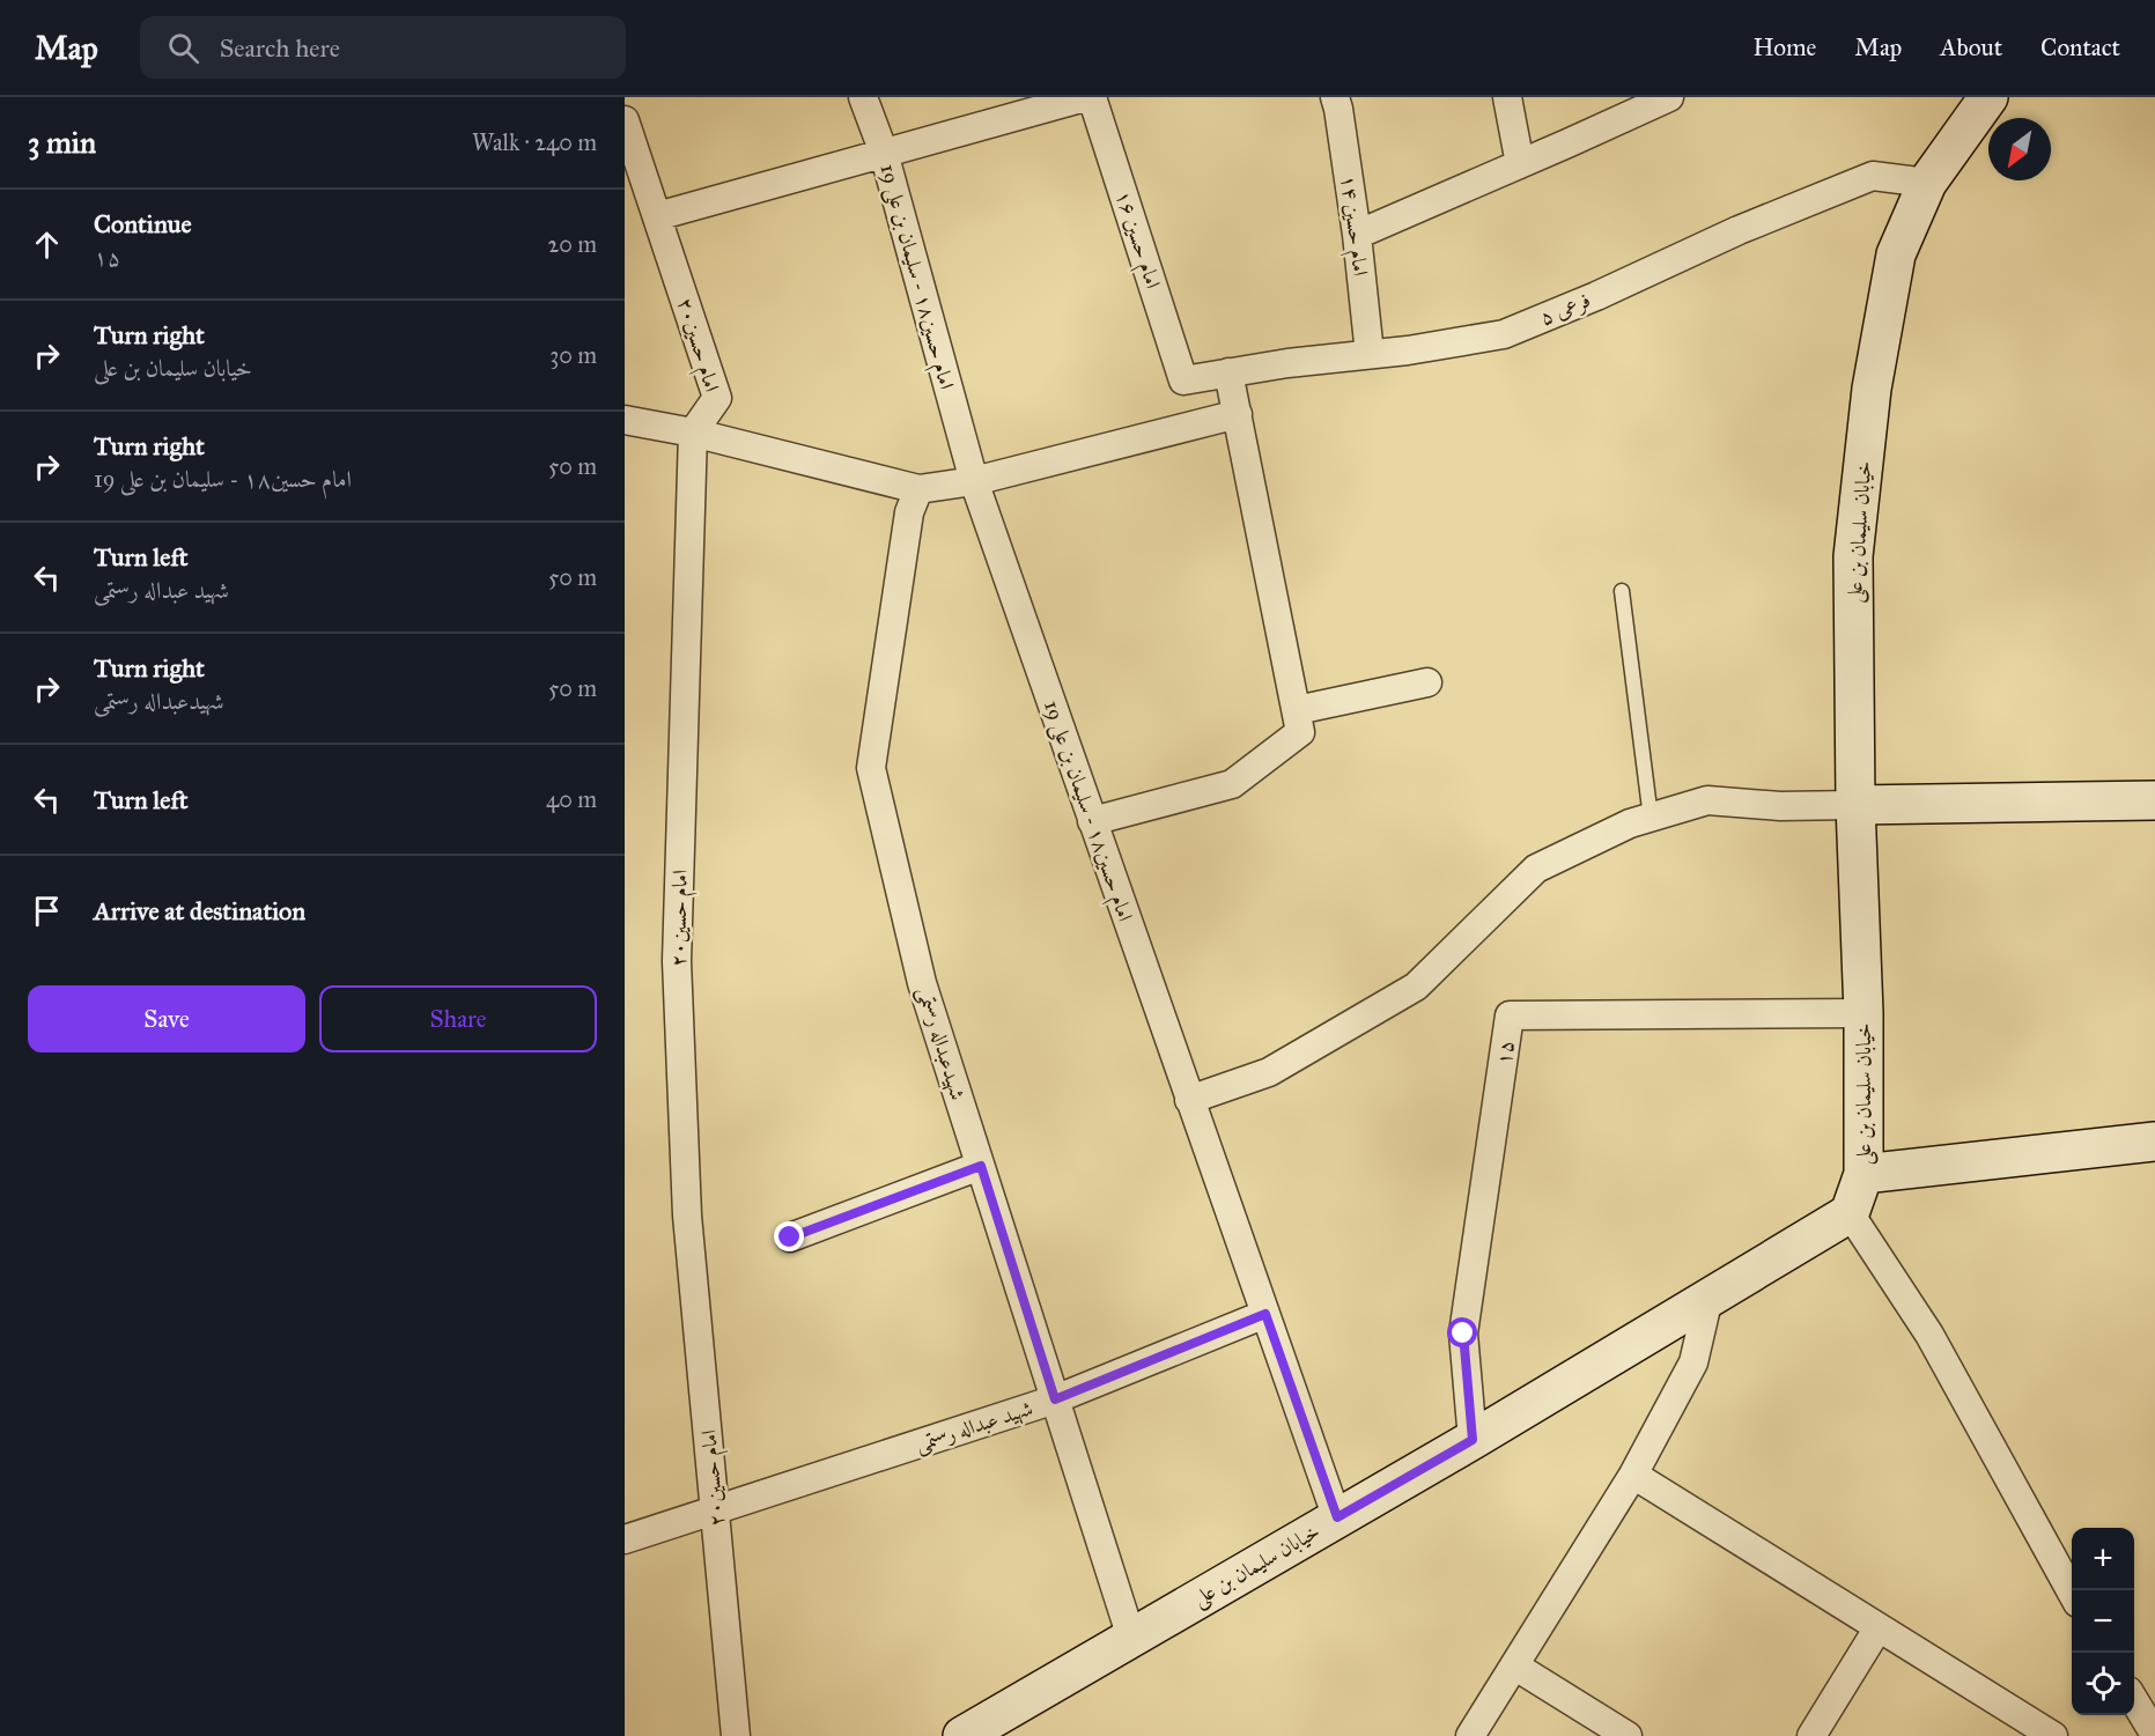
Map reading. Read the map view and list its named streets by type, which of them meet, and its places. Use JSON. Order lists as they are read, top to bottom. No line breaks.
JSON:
{"streets":{"street":["امام حسین ۱۴","امام حسین ۱۶","امام حسین۱۸ - سلیمان بن علی 19","فرعی ۵","امام حسین۲۰","خیابان سلیمان بن علی","شهیدعبداله رستمی","۱۵","شهید عبداله رستمی"]},"crossings":[["امام حسین ۱۴","فرعی ۵"],["امام حسین ۱۶","فرعی ۵"],["امام حسین۱۸ - سلیمان بن علی 19","خیابان سلیمان بن علی"],["امام حسین۱۸ - سلیمان بن علی 19","شهید عبداله رستمی"],["فرعی ۵","خیابان سلیمان بن علی"],["امام حسین۲۰","شهید عبداله رستمی"],["خیابان سلیمان بن علی","شهیدعبداله رستمی"],["خیابان سلیمان بن علی","۱۵"],["شهیدعبداله رستمی","شهید عبداله رستمی"]],"north":"bottom left","page":{"header":"Map","search":"Search here","nav":["Home","Map","About","Contact"],"heading":["3 min","Walk · 240 m"],"list":[["Continue","۱۵","20 m"],["Turn right","خیابان سلیمان بن علی","30 m"],["Turn right","امام حسین۱۸ - سلیمان بن علی 19","50 m"],["Turn left","شهید عبداله رستمی","50 m"],["Turn right","شهیدعبداله رستمی","50 m"],["Turn left","40 m"],"Arrive at destination"],"buttons":["Save","Share"],"map_buttons":["+","−"]}}
